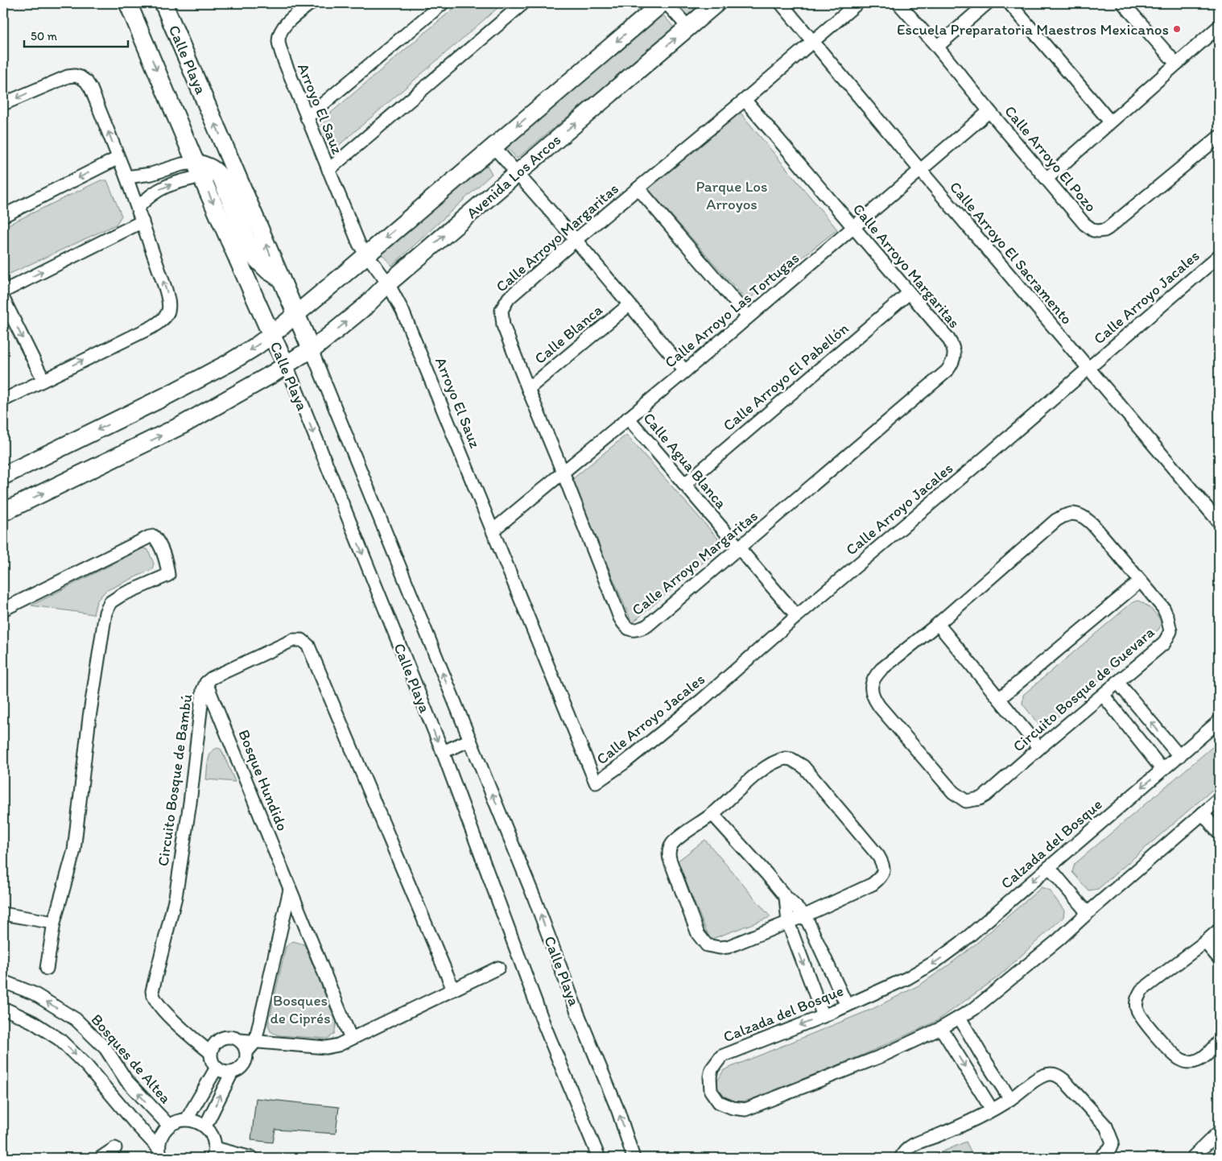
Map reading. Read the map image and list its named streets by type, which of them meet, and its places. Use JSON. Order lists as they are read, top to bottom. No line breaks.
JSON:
{"streets":{"street":["Calle Playa","Arroyo El Sauz","Calle Arroyo El Pozo","Avenida Los Arcos","Calle Arroyo Margaritas","Calle Arroyo El Sacramento","Calle Arroyo Jacales","Calle Arroyo Las Tortugas","Calle Blanca","Calle Arroyo El Pabellón","Calle Agua Blanca","Circuito Bosque de Guevara","Circuito Bosque de Bambú","Bosque Hundido","Calzada del Bosque","Bosques de Altea"]},"crossings":[["Calle Playa","Avenida Los Arcos"],["Arroyo El Sauz","Avenida Los Arcos"],["Arroyo El Sauz","Calle Arroyo Jacales"],["Arroyo El Sauz","Calle Arroyo Las Tortugas"],["Calle Arroyo El Pozo","Calle Arroyo Las Tortugas"],["Calle Arroyo Margaritas","Calle Arroyo El Sacramento"],["Calle Arroyo Margaritas","Calle Arroyo Las Tortugas"],["Calle Arroyo Margaritas","Calle Blanca"],["Calle Arroyo Margaritas","Calle Arroyo El Pabellón"],["Calle Arroyo Margaritas","Calle Agua Blanca"],["Calle Arroyo El Sacramento","Calle Arroyo Jacales"],["Calle Arroyo El Sacramento","Calle Arroyo Las Tortugas"],["Calle Arroyo Jacales","Calle Agua Blanca"],["Calle Arroyo Las Tortugas","Calle Agua Blanca"],["Calle Arroyo El Pabellón","Calle Agua Blanca"],["Circuito Bosque de Bambú","Bosque Hundido"]],"parks":["Parque Los Arroyos","Bosques de Ciprés"],"places":["Escuela Preparatoria Maestros Mexicanos"],"scale_bar":"50 m"}
